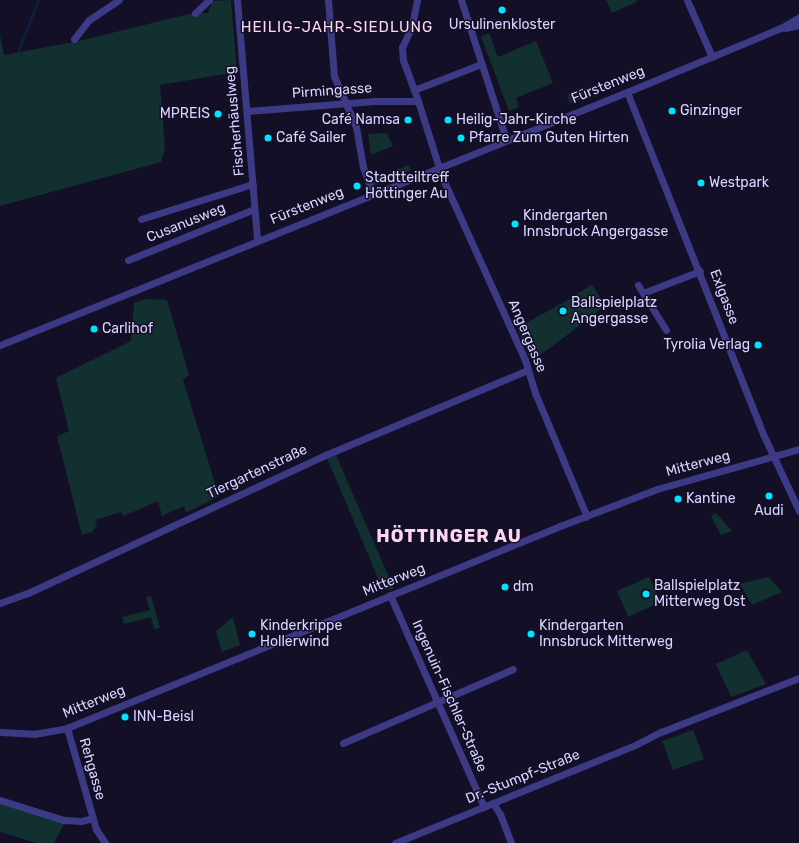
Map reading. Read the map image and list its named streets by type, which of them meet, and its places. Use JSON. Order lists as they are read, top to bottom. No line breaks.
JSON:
{"streets":{"street":["Fürstenweg","Pirmingasse","Fischerhäuslweg","Cusanusweg","Exlgasse","Angergasse","Mitterweg","Tiergartenstraße","Ingenuin-Fischler-Straße","Rehgasse","Dr.-Stumpf-Straße"]},"crossings":[["Fürstenweg","Fischerhäuslweg"],["Fürstenweg","Exlgasse"],["Fürstenweg","Angergasse"],["Pirmingasse","Fischerhäuslweg"],["Pirmingasse","Angergasse"],["Fischerhäuslweg","Cusanusweg"],["Exlgasse","Mitterweg"],["Angergasse","Mitterweg"],["Angergasse","Tiergartenstraße"],["Mitterweg","Ingenuin-Fischler-Straße"],["Mitterweg","Rehgasse"],["Ingenuin-Fischler-Straße","Dr.-Stumpf-Straße"]],"districts":["HEILIG-JAHR-SIEDLUNG","HÖTTINGER AU"],"places":["Ursulinenkloster","Ginzinger","MPREIS","Café Namsa","Heilig-Jahr-Kirche","Café Sailer","Pfarre Zum Guten Hirten","Westpark","Stadtteiltreff Höttinger Au","Kindergarten Innsbruck Angergasse","Ballspielplatz Angergasse","Carlihof","Tyrolia Verlag","Audi","Kantine","dm","Ballspielplatz Mitterweg Ost","Kinderkrippe Hollerwind","Kindergarten Innsbruck Mitterweg","INN-Beisl"]}
